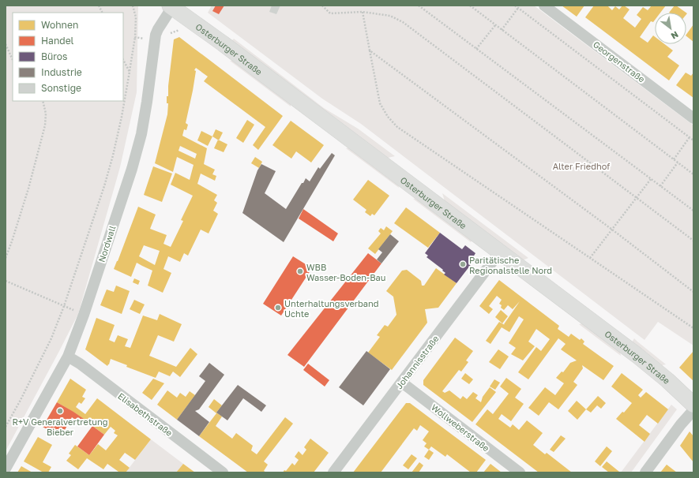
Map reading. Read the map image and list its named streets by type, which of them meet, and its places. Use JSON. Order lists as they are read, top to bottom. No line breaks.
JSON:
{"streets":{"street":["Osterburger Straße","Georgenstraße","Nordwall","Johannisstraße","Elisabethstraße","Wollweberstraße"]},"crossings":[["Osterburger Straße","Nordwall"],["Osterburger Straße","Johannisstraße"],["Nordwall","Elisabethstraße"],["Johannisstraße","Wollweberstraße"]],"parks":["Alter Friedhof"],"places":["Paritätische Regionalstelle Nord","WBB Wasser-Boden-Bau","Unterhaltungsverband Uchte","R+V Generalvertretung Bieber"],"legend":["Wohnen","Handel","Büros","Industrie","Sonstige"],"north":"bottom right"}
